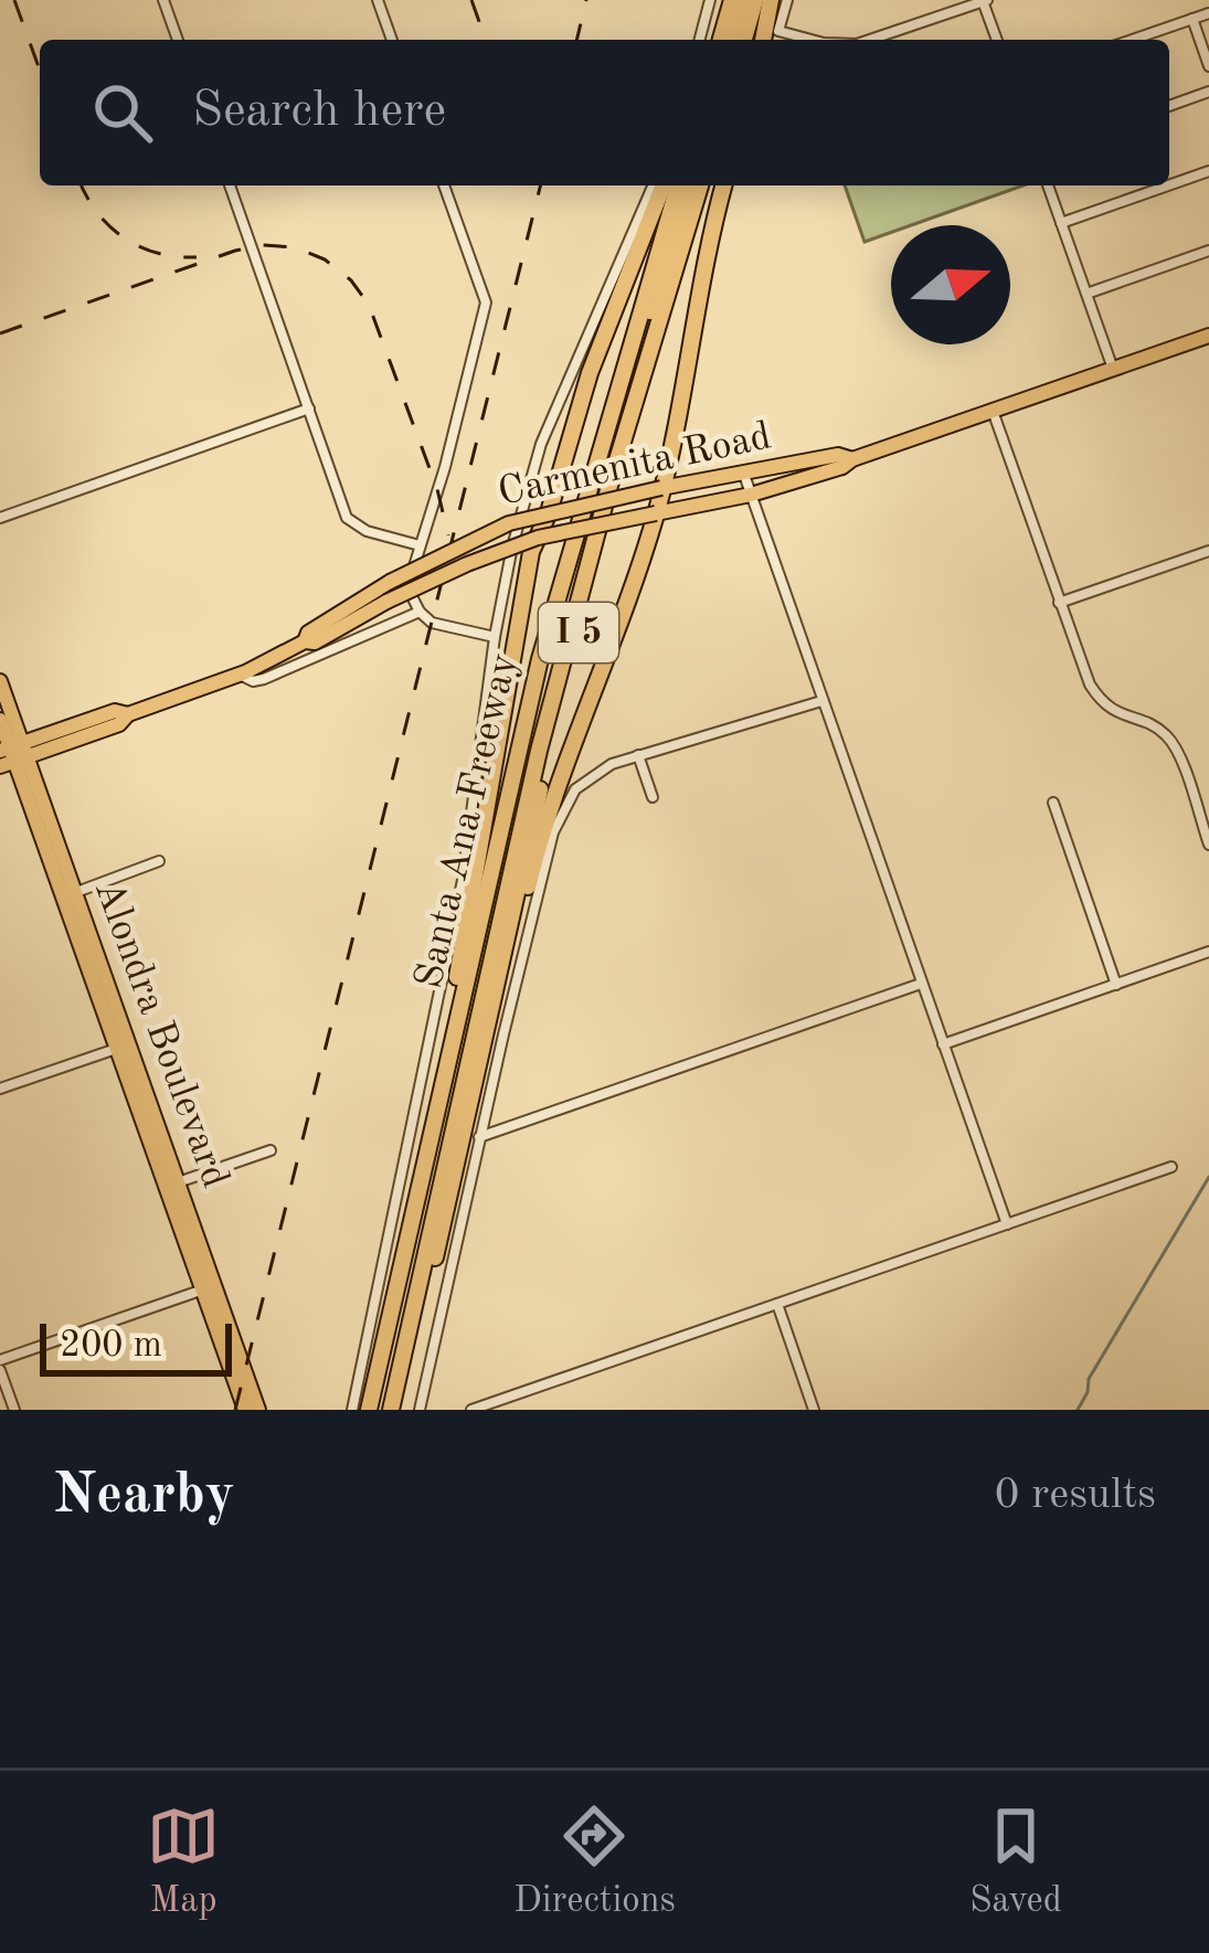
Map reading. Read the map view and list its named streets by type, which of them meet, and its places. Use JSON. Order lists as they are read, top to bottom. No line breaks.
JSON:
{"streets":{"highway":["I 5","Santa Ana Freeway"],"main road":["Carmenita Road","Alondra Boulevard"]},"crossings":[["Carmenita Road","Alondra Boulevard"]],"scale_bar":"200 m","north":"right","page":{"search":"Search here","scale":"200 m","heading":["Nearby","0 results"],"nav":["Map","Directions","Saved"]}}
